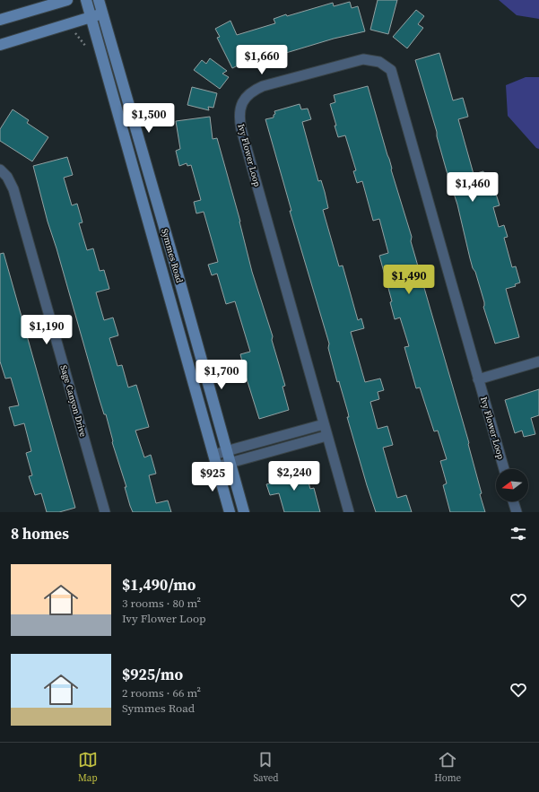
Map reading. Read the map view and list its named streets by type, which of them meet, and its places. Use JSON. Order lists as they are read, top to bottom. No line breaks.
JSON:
{"streets":{"street":["Ivy Flower Loop","Symmes Road","Sage Canyon Drive"]},"north":"left","page":{"price":["$1,660","$1,500","$1,460","$1,490","$1,190","$1,700","$2,240","$925"],"heading":"8 homes","list":[{"name":"$1,490/mo","note":"3 rooms · 80 m² · Ivy Flower Loop"},{"name":"$925/mo","note":"2 rooms · 66 m² · Symmes Road"}],"tabs":["Map","Saved","Home"]}}
